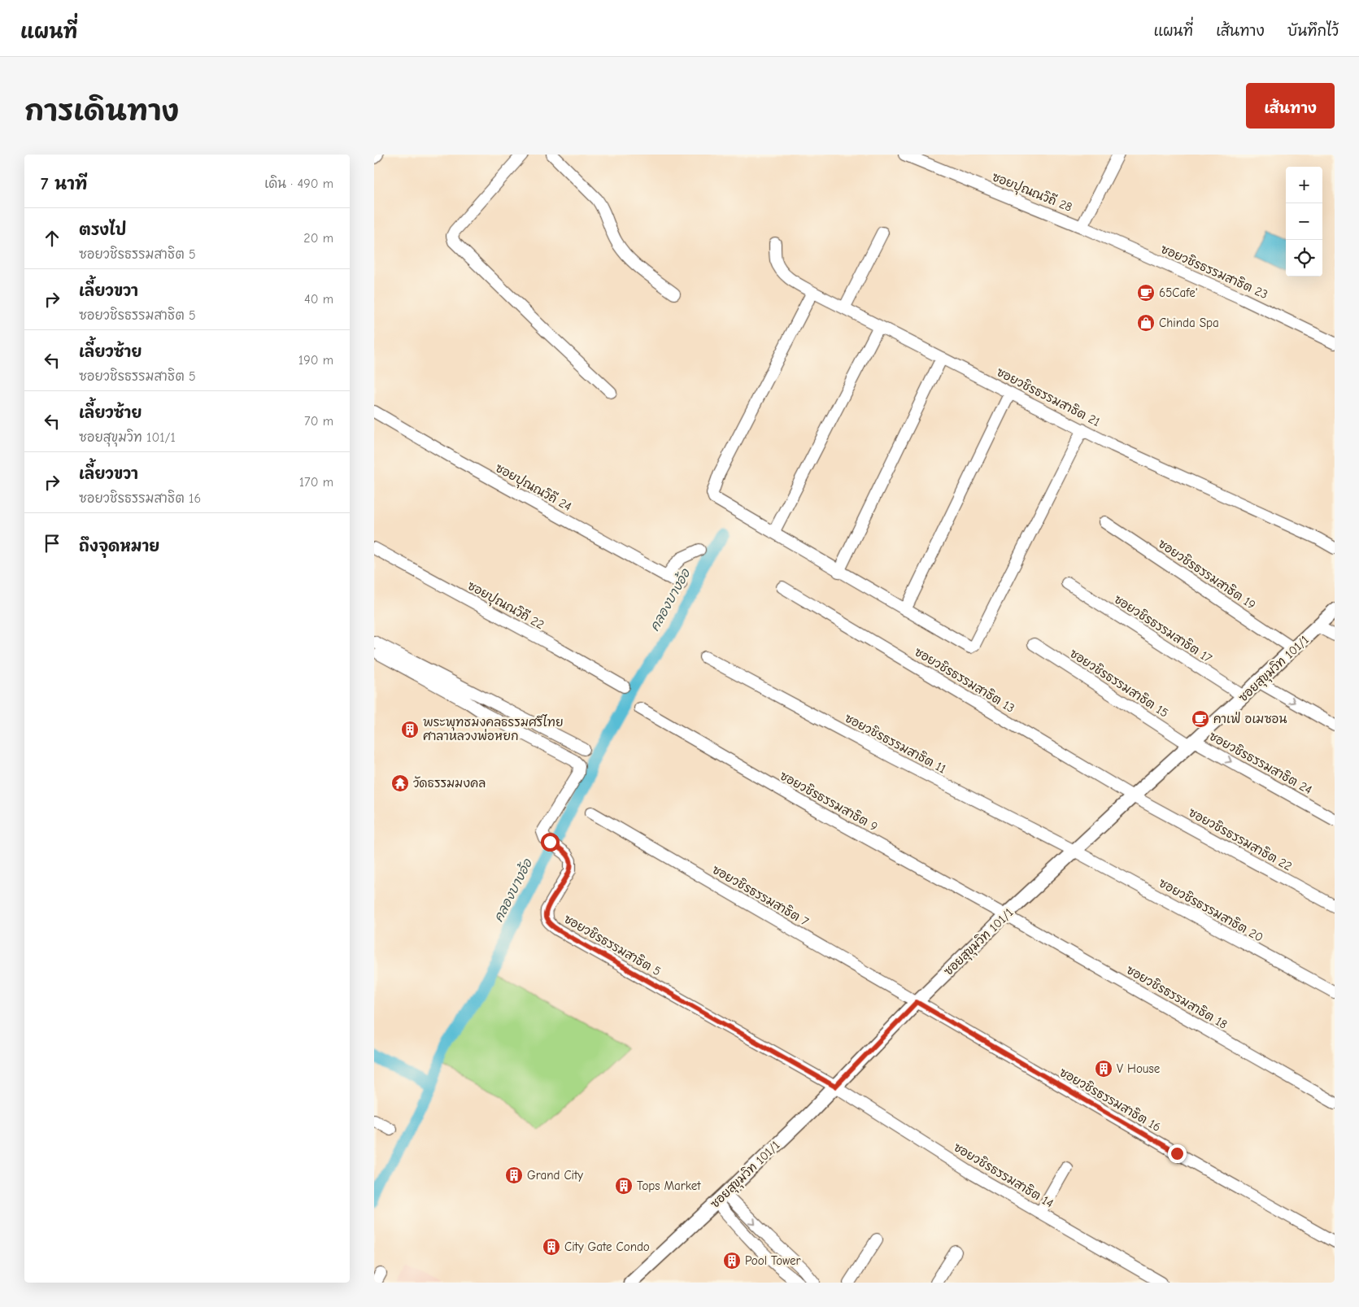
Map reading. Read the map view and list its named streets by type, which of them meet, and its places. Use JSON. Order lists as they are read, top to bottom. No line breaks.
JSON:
{"streets":{"street":["ซอยปุณณวิถี 28","ซอยวชิรธรรมสาธิต 23","ซอยวชิรธรรมสาธิต 21","ซอยปุณณวิถี 24","ซอยวชิรธรรมสาธิต 19","ซอยปุณณวิถี 22","ซอยวชิรธรรมสาธิต 17","ซอยสุขุมวิท 101/1","ซอยวชิรธรรมสาธิต 13","ซอยวชิรธรรมสาธิต 15","ซอยวชิรธรรมสาธิต 11","ซอยวชิรธรรมสาธิต 24","ซอยวชิรธรรมสาธิต 9","ซอยวชิรธรรมสาธิต 22","ซอยวชิรธรรมสาธิต 7","ซอยวชิรธรรมสาธิต 20","ซอยวชิรธรรมสาธิต 5","ซอยวชิรธรรมสาธิต 18","ซอยวชิรธรรมสาธิต 16","ซอยวชิรธรรมสาธิต 14"]},"crossings":[["ซอยปุณณวิถี 28","ซอยวชิรธรรมสาธิต 23"],["ซอยวชิรธรรมสาธิต 19","ซอยสุขุมวิท 101/1"],["ซอยวชิรธรรมสาธิต 17","ซอยสุขุมวิท 101/1"],["ซอยสุขุมวิท 101/1","ซอยวชิรธรรมสาธิต 13"],["ซอยสุขุมวิท 101/1","ซอยวชิรธรรมสาธิต 15"],["ซอยสุขุมวิท 101/1","ซอยวชิรธรรมสาธิต 11"],["ซอยสุขุมวิท 101/1","ซอยวชิรธรรมสาธิต 24"],["ซอยสุขุมวิท 101/1","ซอยวชิรธรรมสาธิต 9"],["ซอยสุขุมวิท 101/1","ซอยวชิรธรรมสาธิต 22"],["ซอยสุขุมวิท 101/1","ซอยวชิรธรรมสาธิต 7"],["ซอยสุขุมวิท 101/1","ซอยวชิรธรรมสาธิต 20"],["ซอยสุขุมวิท 101/1","ซอยวชิรธรรมสาธิต 5"],["ซอยสุขุมวิท 101/1","ซอยวชิรธรรมสาธิต 18"],["ซอยสุขุมวิท 101/1","ซอยวชิรธรรมสาธิต 16"],["ซอยสุขุมวิท 101/1","ซอยวชิรธรรมสาธิต 14"],["ซอยวชิรธรรมสาธิต 13","ซอยวชิรธรรมสาธิต 22"],["ซอยวชิรธรรมสาธิต 15","ซอยวชิรธรรมสาธิต 24"],["ซอยวชิรธรรมสาธิต 11","ซอยวชิรธรรมสาธิต 20"],["ซอยวชิรธรรมสาธิต 9","ซอยวชิรธรรมสาธิต 18"],["ซอยวชิรธรรมสาธิต 7","ซอยวชิรธรรมสาธิต 16"],["ซอยวชิรธรรมสาธิต 5","ซอยวชิรธรรมสาธิต 14"]],"water":["คลองบางอ้อ"],"places":{"cafe":["65Cafe'","คาเฟ่ อเมซอน"],"shop":["Chinda Spa"],"building":["พระพุทธมงคลธรรมศรีไทย ศาลาหลวงพ่อหยก","V House","Grand City","Tops Market","City Gate Condo","Pool Tower"],"temple":["วัดธรรมมงคล"]},"page":{"header":"แผนที่","nav":["แผนที่","เส้นทาง","บันทึกไว้"],"title":"การเดินทาง","buttons":"เส้นทาง","heading":["7 นาที","เดิน · 490 m"],"map_buttons":["+","−"],"list":[["ตรงไป","ซอยวชิรธรรมสาธิต 5","20 m"],["เลี้ยวขวา","ซอยวชิรธรรมสาธิต 5","40 m"],["เลี้ยวซ้าย","ซอยวชิรธรรมสาธิต 5","190 m"],["เลี้ยวซ้าย","ซอยสุขุมวิท 101/1","70 m"],["เลี้ยวขวา","ซอยวชิรธรรมสาธิต 16","170 m"],"ถึงจุดหมาย"]}}
